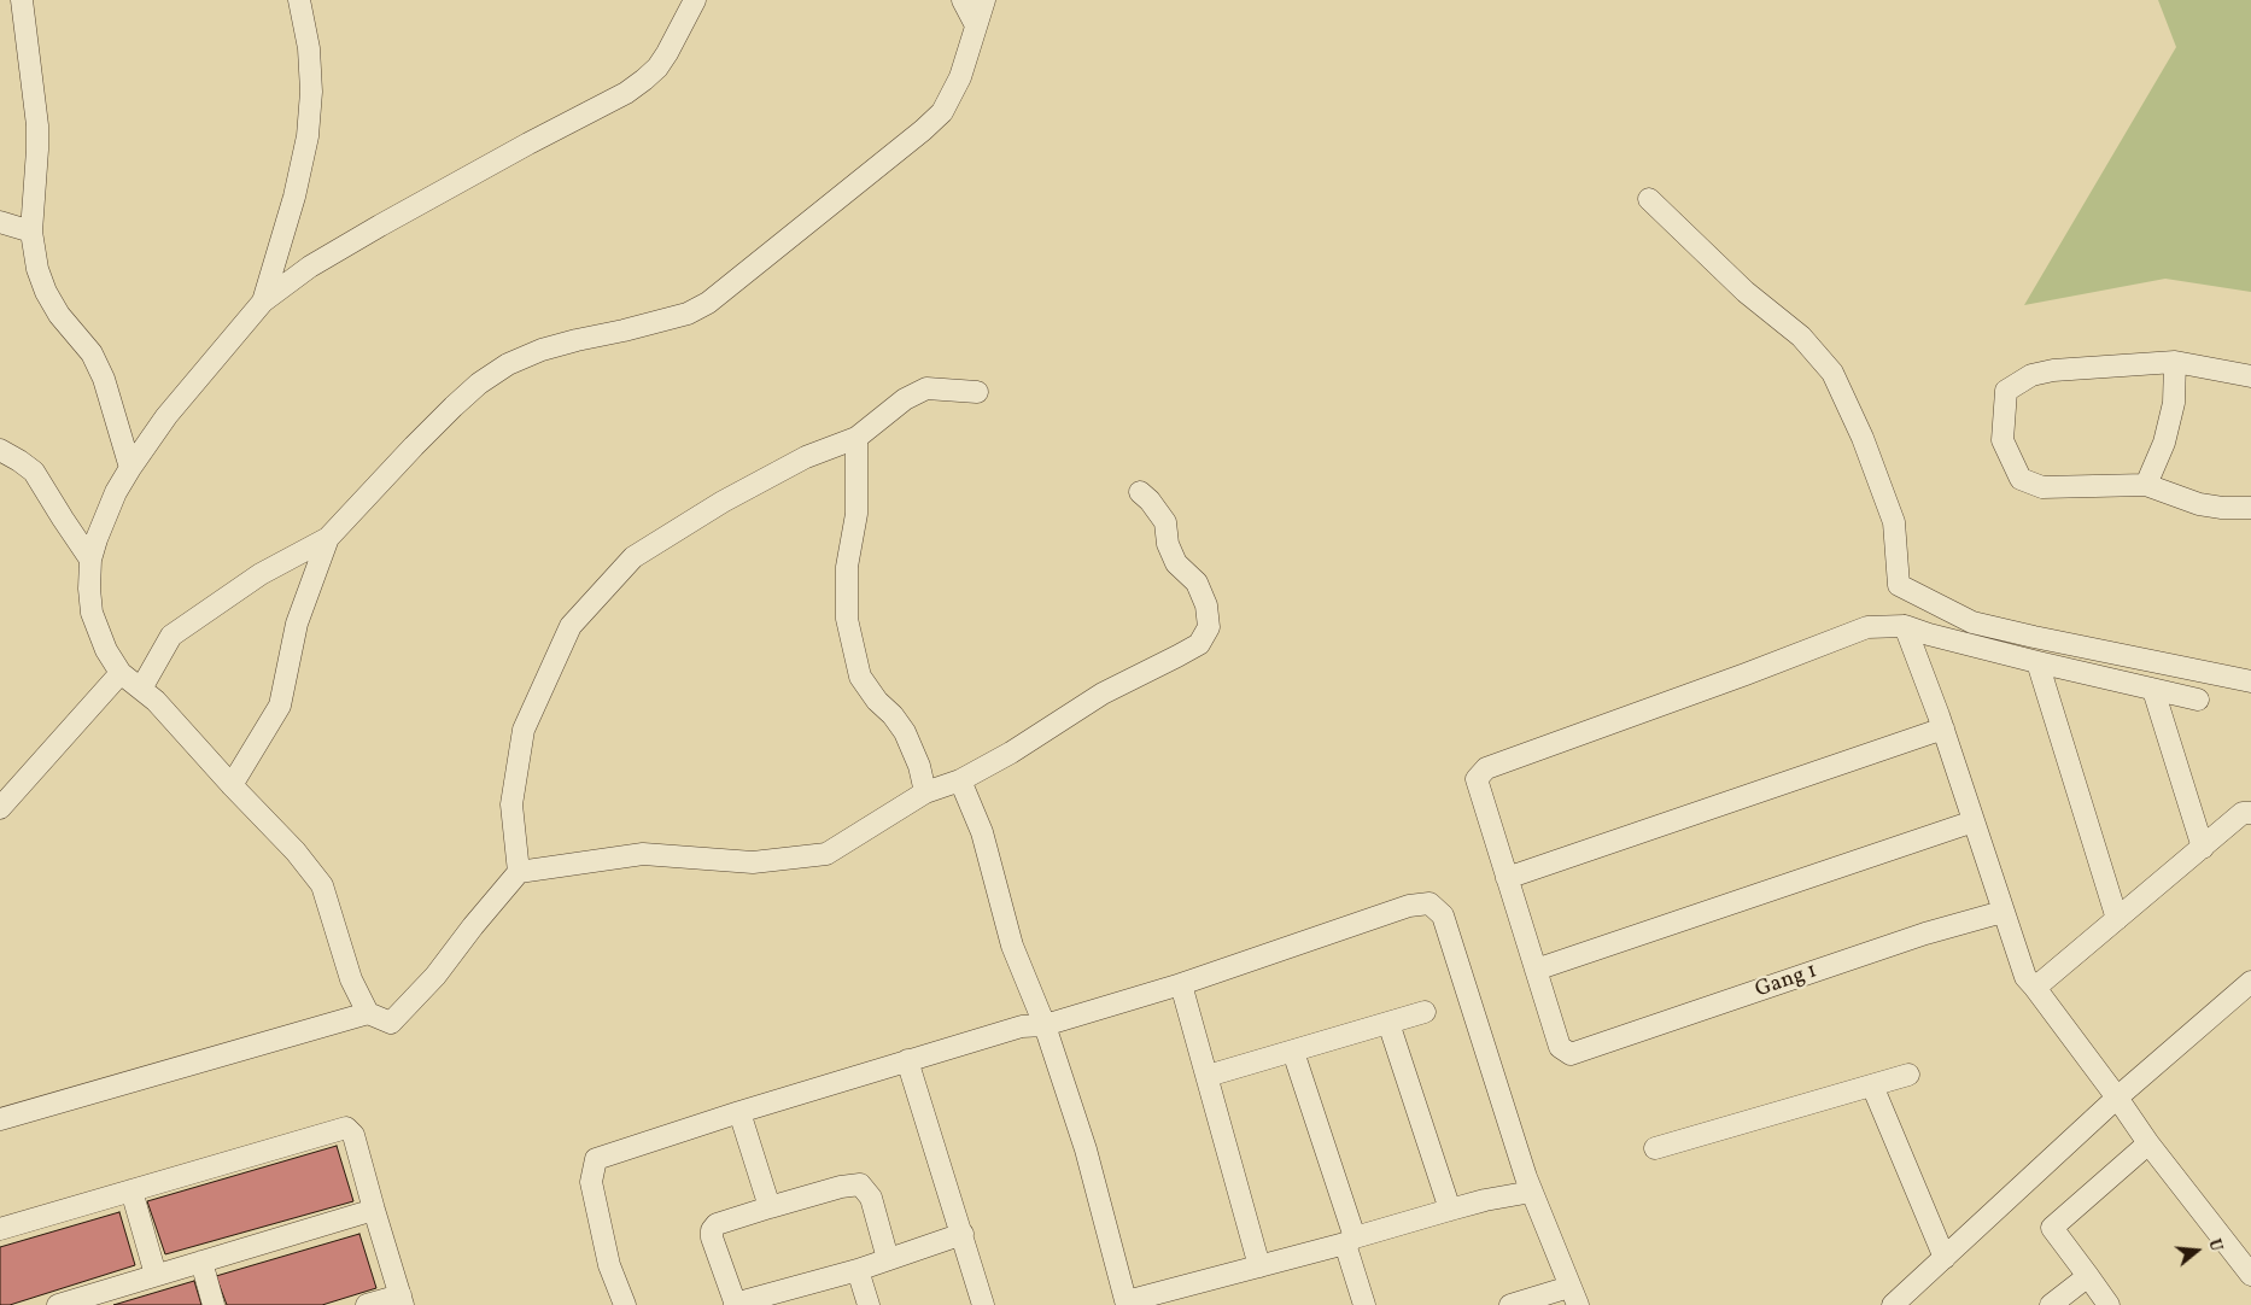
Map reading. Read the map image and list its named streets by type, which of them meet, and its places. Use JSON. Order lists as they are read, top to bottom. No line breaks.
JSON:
{"streets":{"street":["Gang 1"]},"north":"right"}
